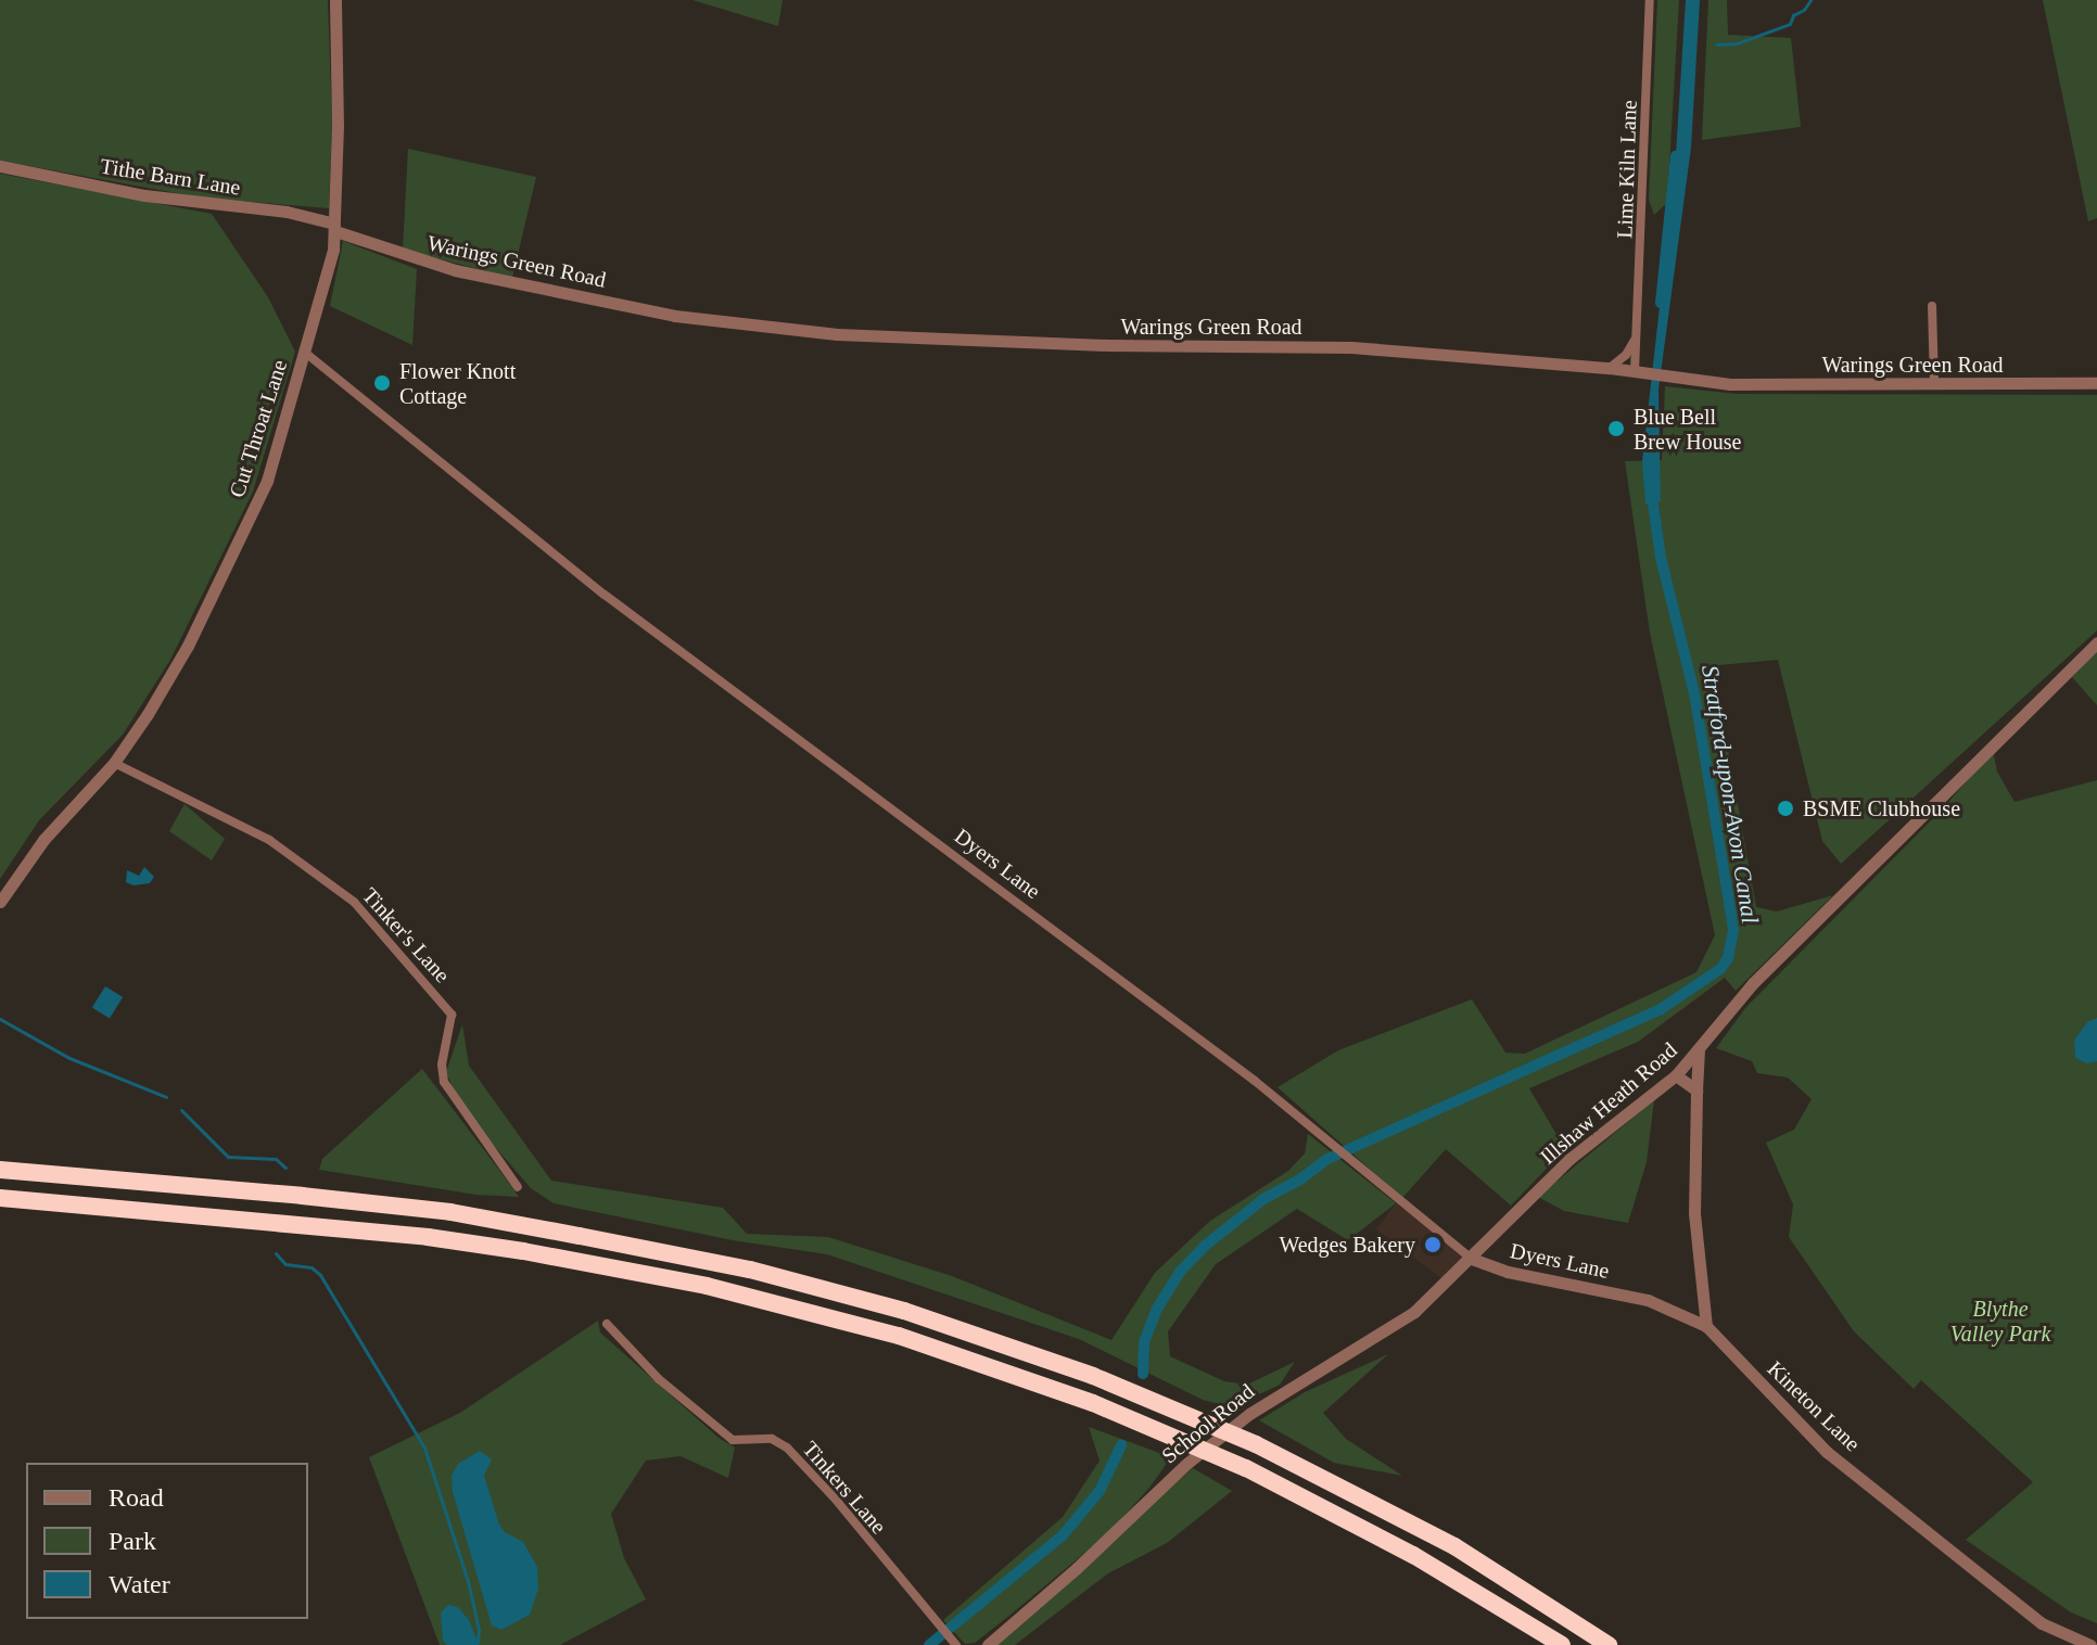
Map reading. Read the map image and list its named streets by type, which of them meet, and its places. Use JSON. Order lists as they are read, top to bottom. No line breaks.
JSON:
{"streets":{"street":["Lime Kiln Lane","Tithe Barn Lane","Warings Green Road","Cut Throat Lane","Dyers Lane","Tinker's Lane","Illshaw Heath Road","Kineton Lane","School Road","Tinkers Lane"]},"crossings":[["Lime Kiln Lane","Warings Green Road"],["Tithe Barn Lane","Warings Green Road"],["Tithe Barn Lane","Cut Throat Lane"],["Warings Green Road","Cut Throat Lane"],["Cut Throat Lane","Dyers Lane"],["Cut Throat Lane","Tinker's Lane"],["Dyers Lane","Illshaw Heath Road"],["Dyers Lane","Kineton Lane"],["Dyers Lane","School Road"],["Illshaw Heath Road","School Road"]],"water":["Stratford-upon-Avon Canal"],"parks":["Blythe Valley Park"],"places":["Flower Knott Cottage","Blue Bell Brew House","BSME Clubhouse","Wedges Bakery"],"legend":["Road","Park","Water"]}
